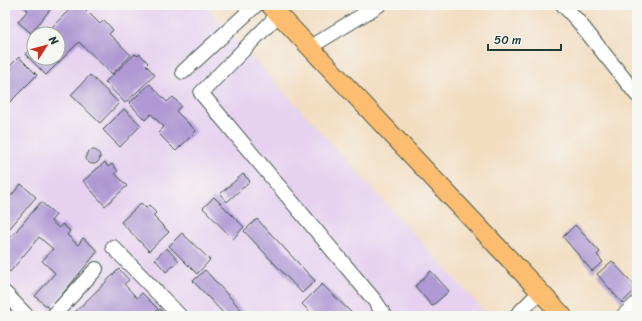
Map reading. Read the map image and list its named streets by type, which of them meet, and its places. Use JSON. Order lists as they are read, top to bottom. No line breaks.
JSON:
{"scale_bar":"50 m","north":"top right"}
